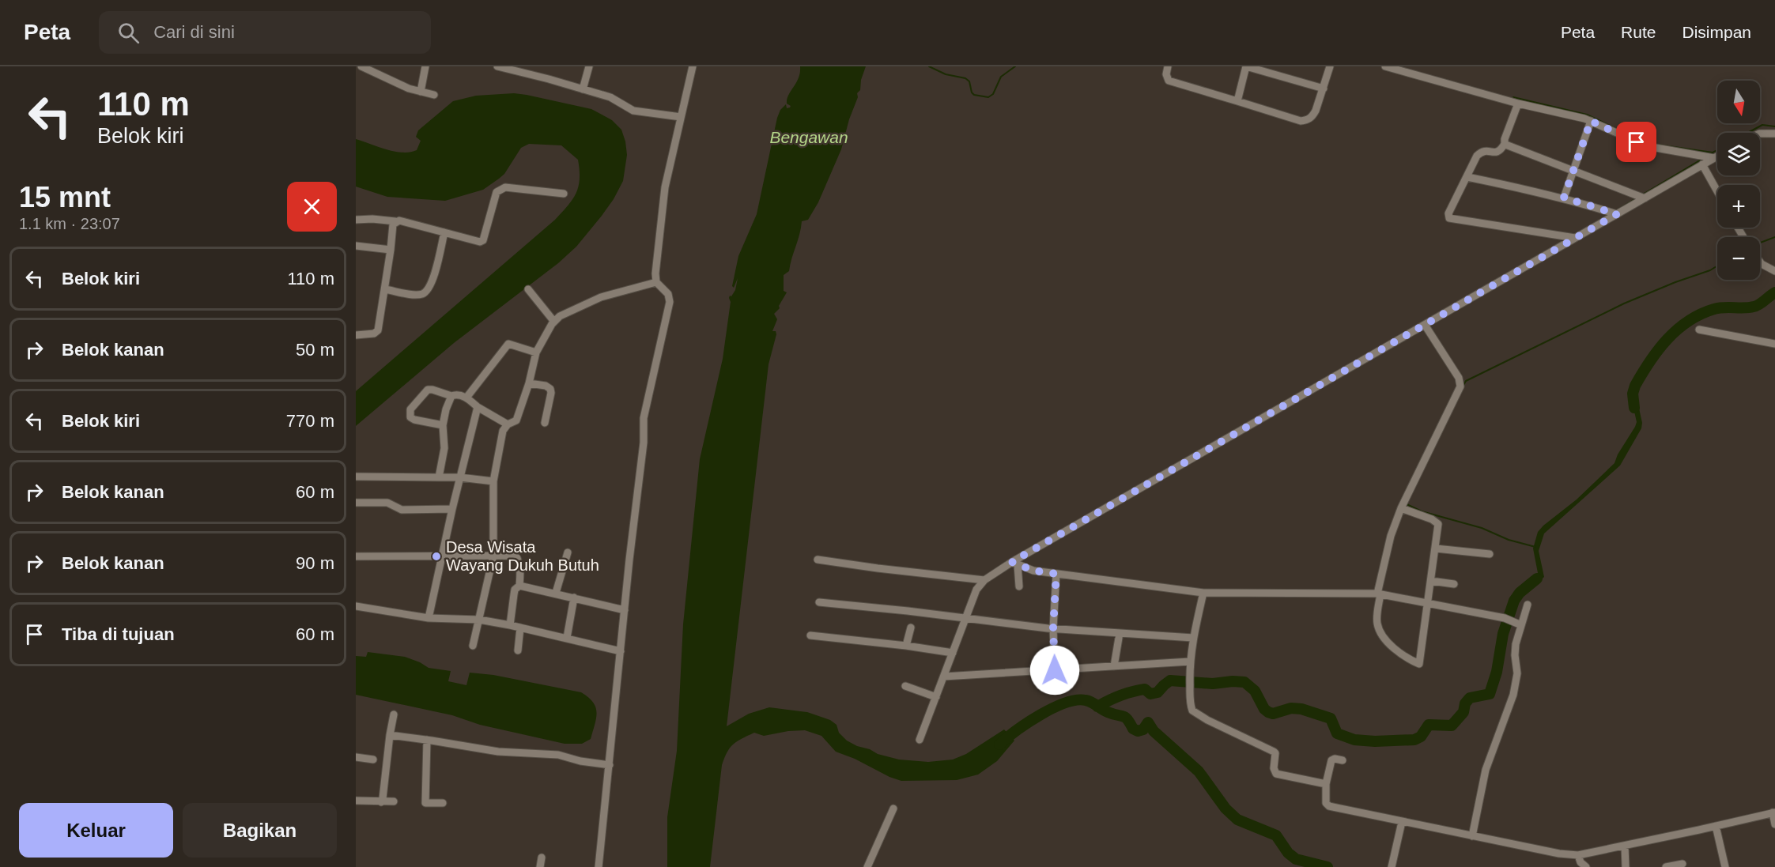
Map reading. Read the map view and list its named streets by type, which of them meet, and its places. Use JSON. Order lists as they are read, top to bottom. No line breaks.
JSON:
{"water":["Bengawan"],"places":["Desa Wisata Wayang Dukuh Butuh"],"north":"bottom","page":{"header":"Peta","search":"Cari di sini","nav":["Peta","Rute","Disimpan"],"turn":["110 m","Belok kiri"],"map_buttons":["+","−"],"heading":["15 mnt","1.1 km · 23:07"],"list":[{"name":"Belok kiri","value":"110 m"},{"name":"Belok kanan","value":"50 m"},{"name":"Belok kiri","value":"770 m"},{"name":"Belok kanan","value":"60 m"},{"name":"Belok kanan","value":"90 m"},{"name":"Tiba di tujuan","value":"60 m"}],"buttons":["Keluar","Bagikan"]}}
